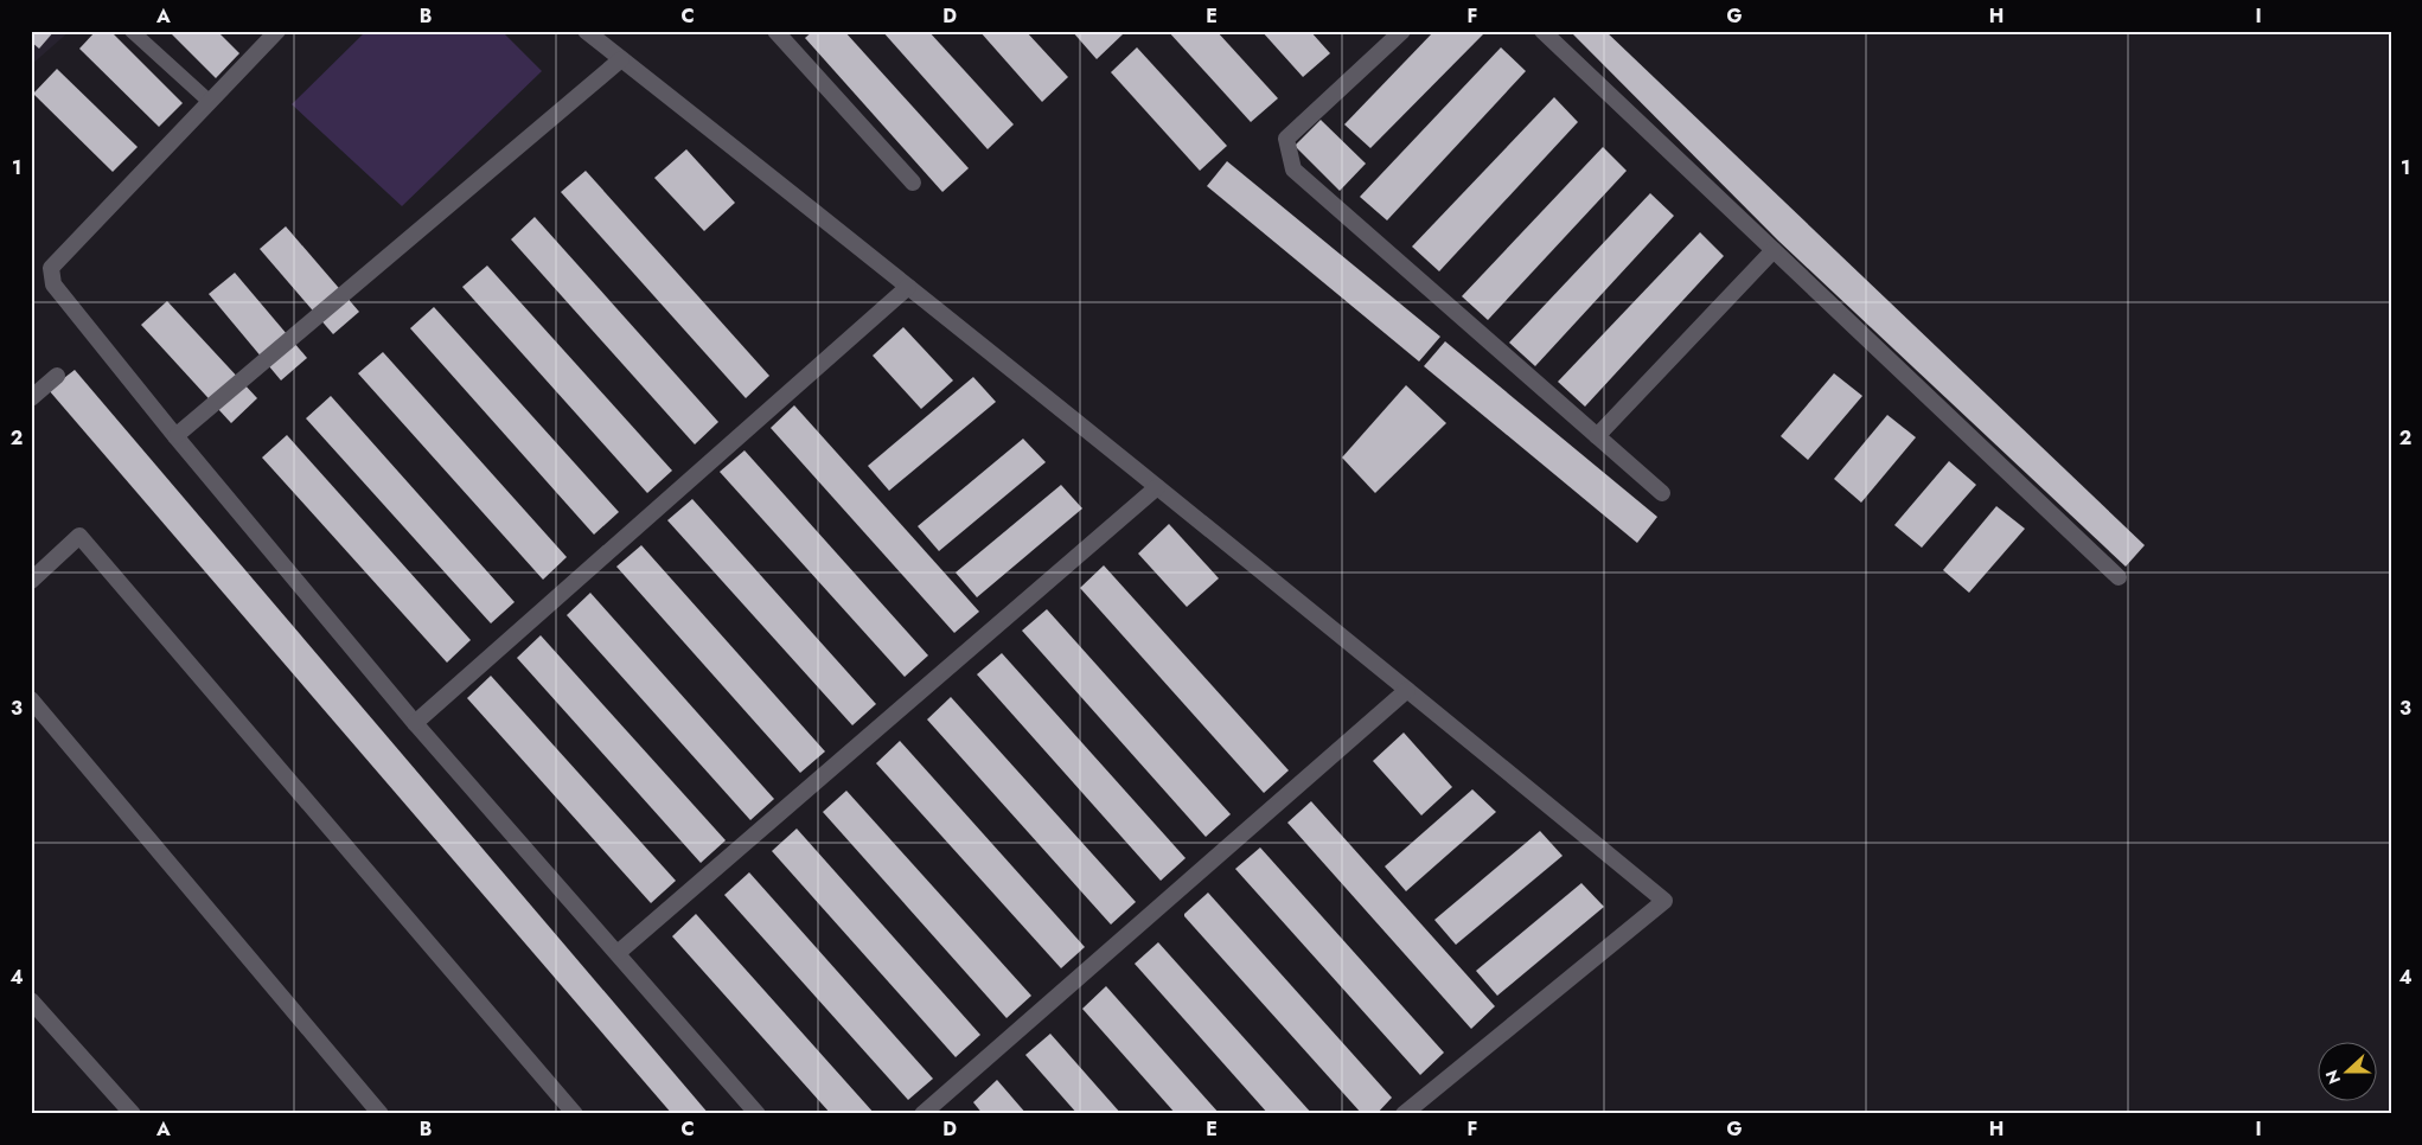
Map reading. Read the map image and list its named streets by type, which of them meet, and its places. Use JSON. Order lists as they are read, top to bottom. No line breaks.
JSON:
{"north":"left","grid":{"columns":["A","B","C","D","E","F","G","H","I"],"rows":["1","2","3","4"]}}
